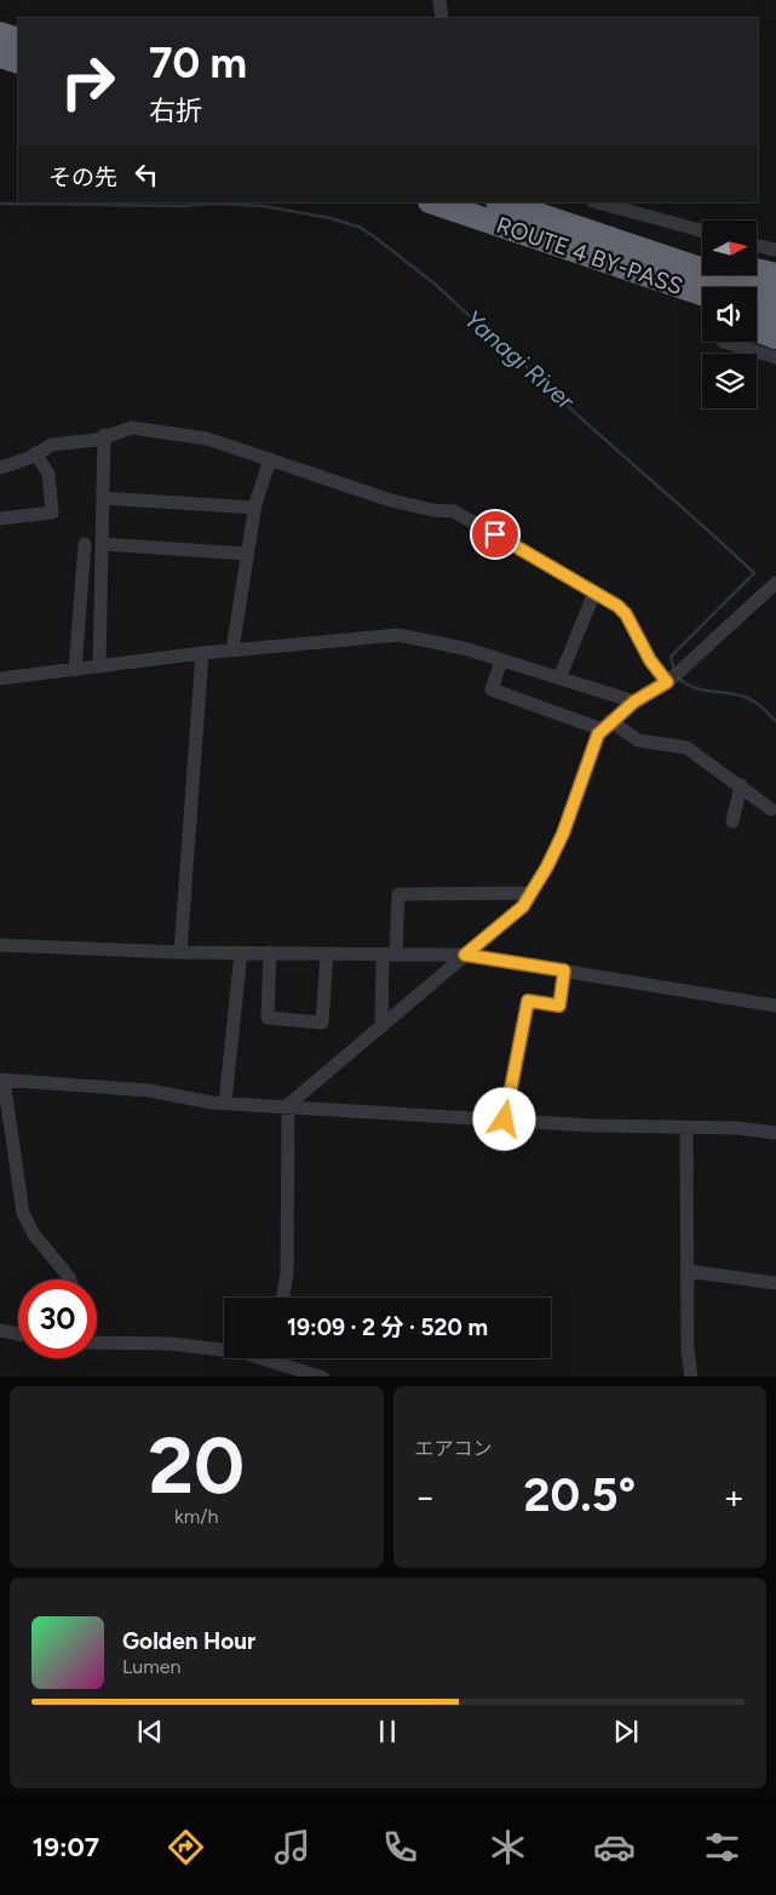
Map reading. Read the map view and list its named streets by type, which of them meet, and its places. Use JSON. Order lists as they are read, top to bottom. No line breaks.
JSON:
{"streets":{"highway":["ROUTE 4 BY-PASS"]},"water":["Yanagi River"],"north":"right","page":{"turn":["70 m","右折"],"then":"その先","limit":"30","trip":"19:09 · 2 分 · 520 m","tile":[["20","km/h"],"エアコン"],"heat":["−","20.5°","+"],"song":["Golden Hour","Lumen"],"tabs":"19:07"}}
